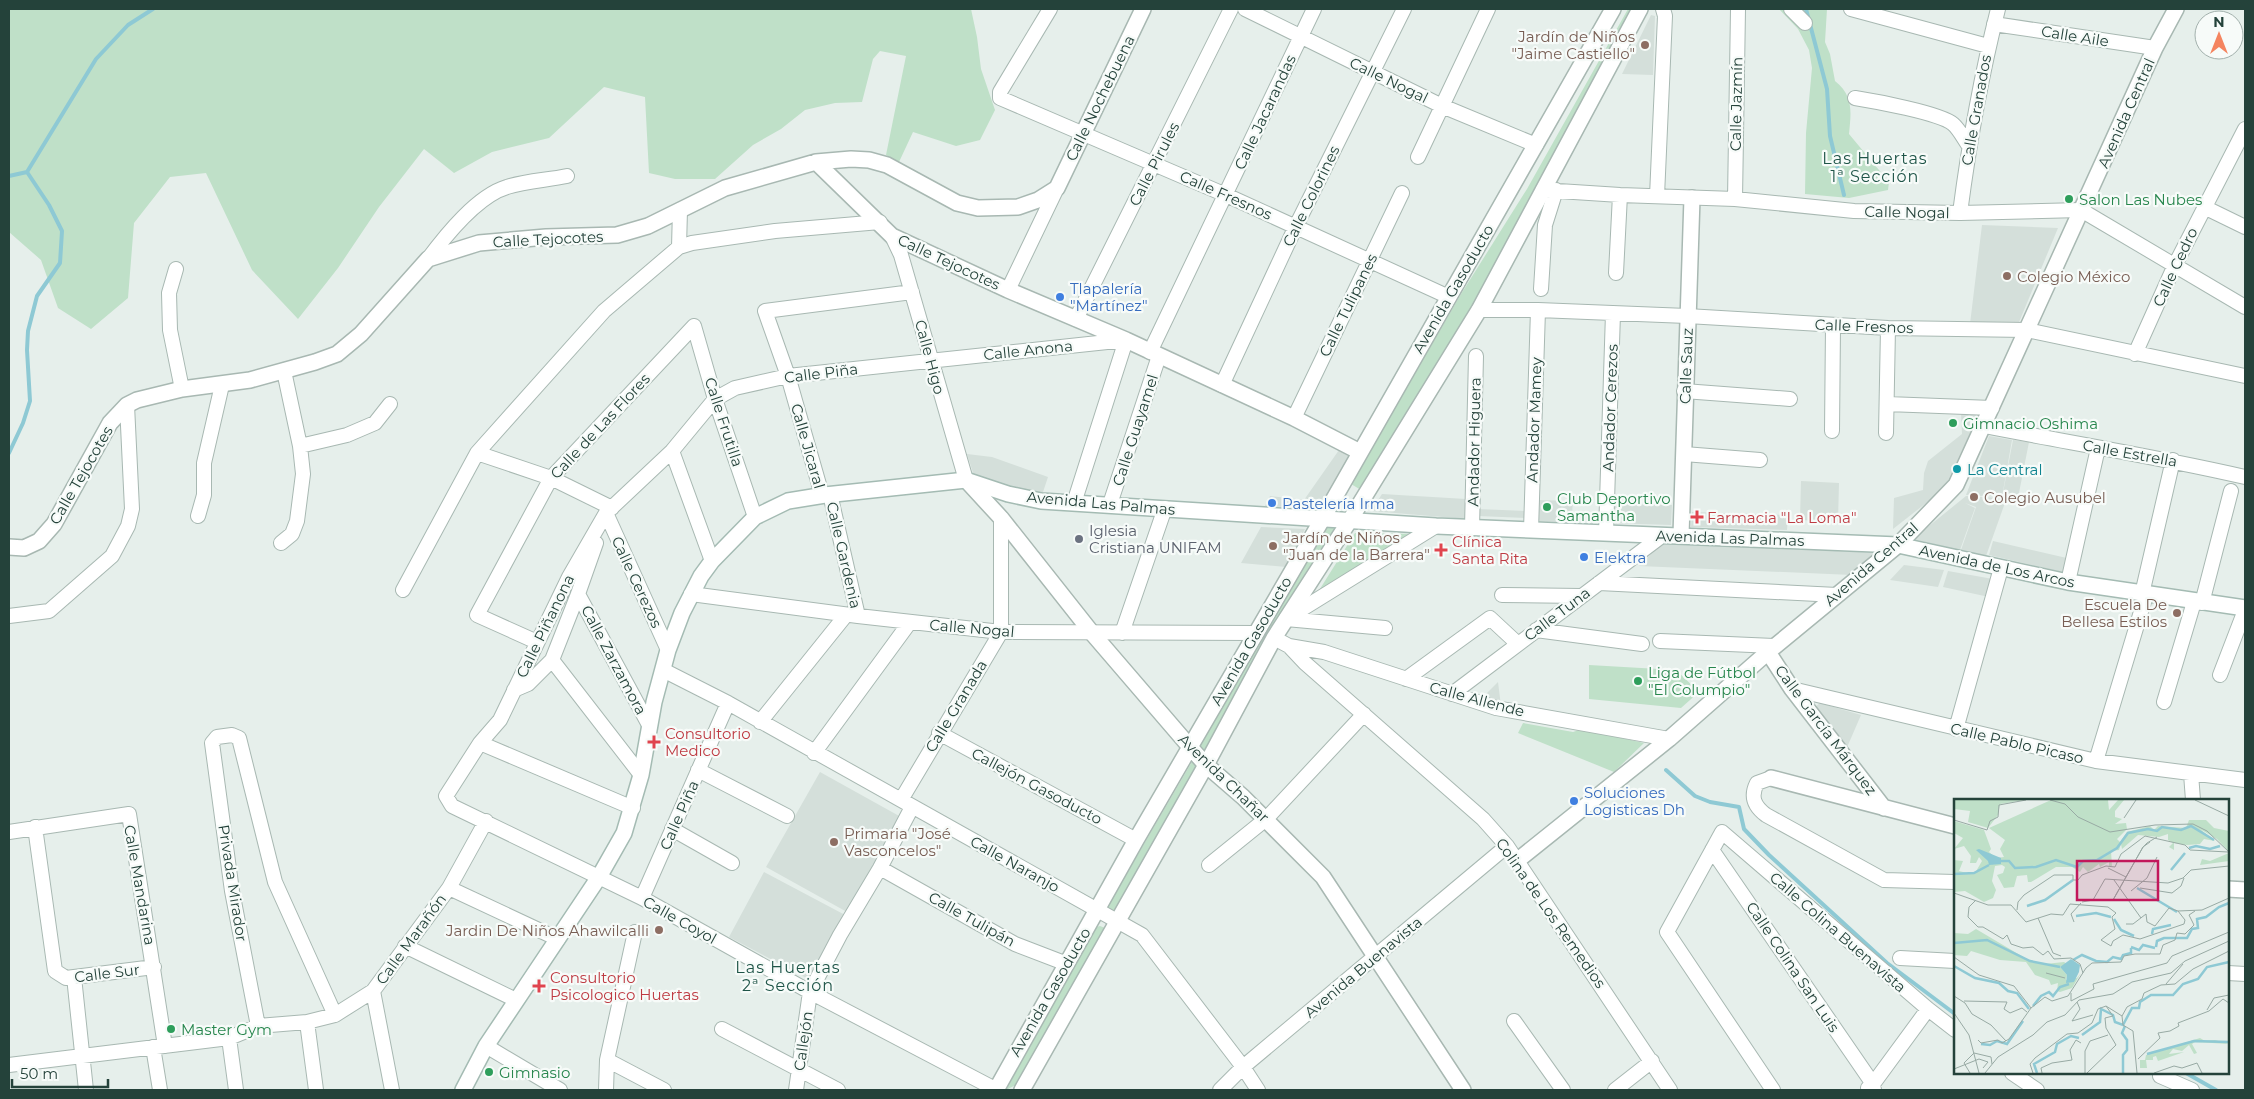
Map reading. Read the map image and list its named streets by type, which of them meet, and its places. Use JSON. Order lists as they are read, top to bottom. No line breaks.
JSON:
{"streets":{"street":["Calle Aile","Calle Nogal","Calle Nochebuena","Calle Jazmín","Calle Granados","Calle Jacarandas","Avenida Central","Calle Pirules","Calle Fresnos","Calle Colorines","Calle Tejocotes","Calle Cedro","Avenida Gasoducto","Calle Tulipanes","Calle Anona","Calle Higo","Calle Sauz","Calle Piña","Andador Cerezos","Andador Mamey","Calle Frutilla","Calle de Las Flores","Calle Guayamel","Andador Higuera","Calle Jicaral","Calle Estrella","Avenida Las Palmas","Calle Gardenia","Avenida de Los Arcos","Calle Cerezos","Calle Tuna","Calle Piñanona","Calle Zarzamora","Calle Allende","Calle Granada","Calle García Márquez","Calle Pablo Picaso","Avenida Chañar","Callejón Gasoducto","Calle Naranjo","Privada Mirador","Calle Mandarina","Colina de Los Remedios","Calle Tulipán","Calle Coyol","Calle Colina Buenavista","Calle Marañón","Avenida Buenavista","Calle Colina San Luis","Calle Sur","Callejón"]},"crossings":[["Calle Aile","Calle Granados"],["Calle Aile","Avenida Central"],["Calle Nogal","Calle Jazmín"],["Calle Nogal","Calle Granados"],["Calle Nogal","Calle Jacarandas"],["Calle Nogal","Avenida Central"],["Calle Nogal","Calle Colorines"],["Calle Nogal","Avenida Gasoducto"],["Calle Nogal","Calle Sauz"],["Calle Nogal","Avenida Las Palmas"],["Calle Nogal","Calle Gardenia"],["Calle Nogal","Calle Granada"],["Calle Nogal","Avenida Chañar"],["Calle Nochebuena","Calle Fresnos"],["Calle Jacarandas","Calle Fresnos"],["Calle Jacarandas","Calle Tejocotes"],["Calle Jacarandas","Calle Guayamel"],["Avenida Central","Calle Fresnos"],["Avenida Central","Calle Estrella"],["Avenida Central","Avenida Las Palmas"],["Avenida Central","Avenida de Los Arcos"],["Avenida Central","Calle Allende"],["Avenida Central","Calle García Márquez"],["Avenida Central","Colina de Los Remedios"],["Calle Pirules","Calle Fresnos"],["Calle Pirules","Calle Tejocotes"],["Calle Fresnos","Calle Colorines"],["Calle Fresnos","Calle Cedro"],["Calle Fresnos","Avenida Gasoducto"],["Calle Fresnos","Calle Tulipanes"],["Calle Fresnos","Calle Sauz"],["Calle Fresnos","Andador Cerezos"],["Calle Fresnos","Andador Mamey"],["Calle Colorines","Calle Tejocotes"],["Calle Tejocotes","Avenida Gasoducto"],["Calle Tejocotes","Calle Tulipanes"],["Calle Tejocotes","Calle Anona"],["Calle Tejocotes","Calle Higo"],["Calle Tejocotes","Calle Guayamel"],["Avenida Gasoducto","Avenida Las Palmas"],["Avenida Gasoducto","Avenida Chañar"],["Avenida Gasoducto","Callejón Gasoducto"],["Avenida Gasoducto","Calle Naranjo"],["Avenida Gasoducto","Colina de Los Remedios"],["Avenida Gasoducto","Calle Tulipán"],["Avenida Gasoducto","Calle Coyol"],["Calle Anona","Calle Higo"],["Calle Anona","Calle Piña"],["Calle Higo","Calle Piña"],["Calle Higo","Calle Jicaral"],["Calle Higo","Avenida Las Palmas"],["Calle Higo","Avenida Chañar"],["Calle Sauz","Avenida Las Palmas"],["Calle Piña","Calle Frutilla"],["Calle Piña","Calle Jicaral"],["Calle Piña","Calle Piñanona"],["Calle Piña","Calle Naranjo"],["Calle Piña","Calle Coyol"],["Andador Cerezos","Avenida Las Palmas"],["Andador Mamey","Avenida Las Palmas"],["Calle Frutilla","Calle de Las Flores"],["Calle Frutilla","Avenida Las Palmas"],["Calle Frutilla","Calle Piñanona"],["Calle de Las Flores","Calle Piñanona"],["Calle Guayamel","Avenida Las Palmas"],["Andador Higuera","Avenida Las Palmas"],["Calle Jicaral","Avenida Las Palmas"],["Calle Jicaral","Calle Gardenia"],["Avenida Las Palmas","Calle Gardenia"],["Avenida Las Palmas","Avenida de Los Arcos"],["Avenida Las Palmas","Calle Cerezos"],["Avenida Las Palmas","Calle Tuna"],["Avenida Las Palmas","Calle Zarzamora"],["Avenida Las Palmas","Avenida Chañar"],["Avenida Las Palmas","Calle Naranjo"],["Avenida Las Palmas","Calle Coyol"],["Calle Cerezos","Calle Piñanona"],["Calle Tuna","Calle Allende"],["Calle Piñanona","Calle Zarzamora"],["Calle Allende","Colina de Los Remedios"],["Calle Granada","Callejón Gasoducto"],["Calle Granada","Calle Naranjo"],["Calle Granada","Calle Tulipán"],["Calle Granada","Calle Coyol"],["Calle Granada","Callejón"],["Calle García Márquez","Calle Pablo Picaso"],["Avenida Chañar","Avenida Buenavista"],["Calle Naranjo","Avenida Buenavista"],["Privada Mirador","Calle Marañón"],["Calle Mandarina","Calle Marañón"],["Calle Mandarina","Calle Sur"],["Colina de Los Remedios","Avenida Buenavista"],["Calle Coyol","Calle Marañón"],["Calle Coyol","Callejón"],["Calle Colina Buenavista","Calle Colina San Luis"]],"districts":["Las Huertas 1ª Sección","Las Huertas 2ª Sección"],"places":{"other":["Jardín de Niños \"Jaime Castiello\"","Salon Las Nubes","Colegio México","Tlapalería \"Martínez\"","Gimnacio Oshima","La Central","Colegio Ausubel","Pastelería Irma","Club Deportivo Samantha","Iglesia Cristiana UNIFAM","Jardín de Niños \"Juan de la Barrera\"","Elektra","Escuela De Bellesa Estilos","Liga de Fútbol \"El Columpio\"","Soluciones Logisticas Dh","Primaria \"José Vasconcelos\"","Jardin De Niños Ahawilcalli","Master Gym","Gimnasio"],"health":["Farmacia \"La Loma\"","Clínica Santa Rita","Consultorio Medico","Consultorio Psicologico Huertas"]},"scale_bar":"50 m","north":"top"}
